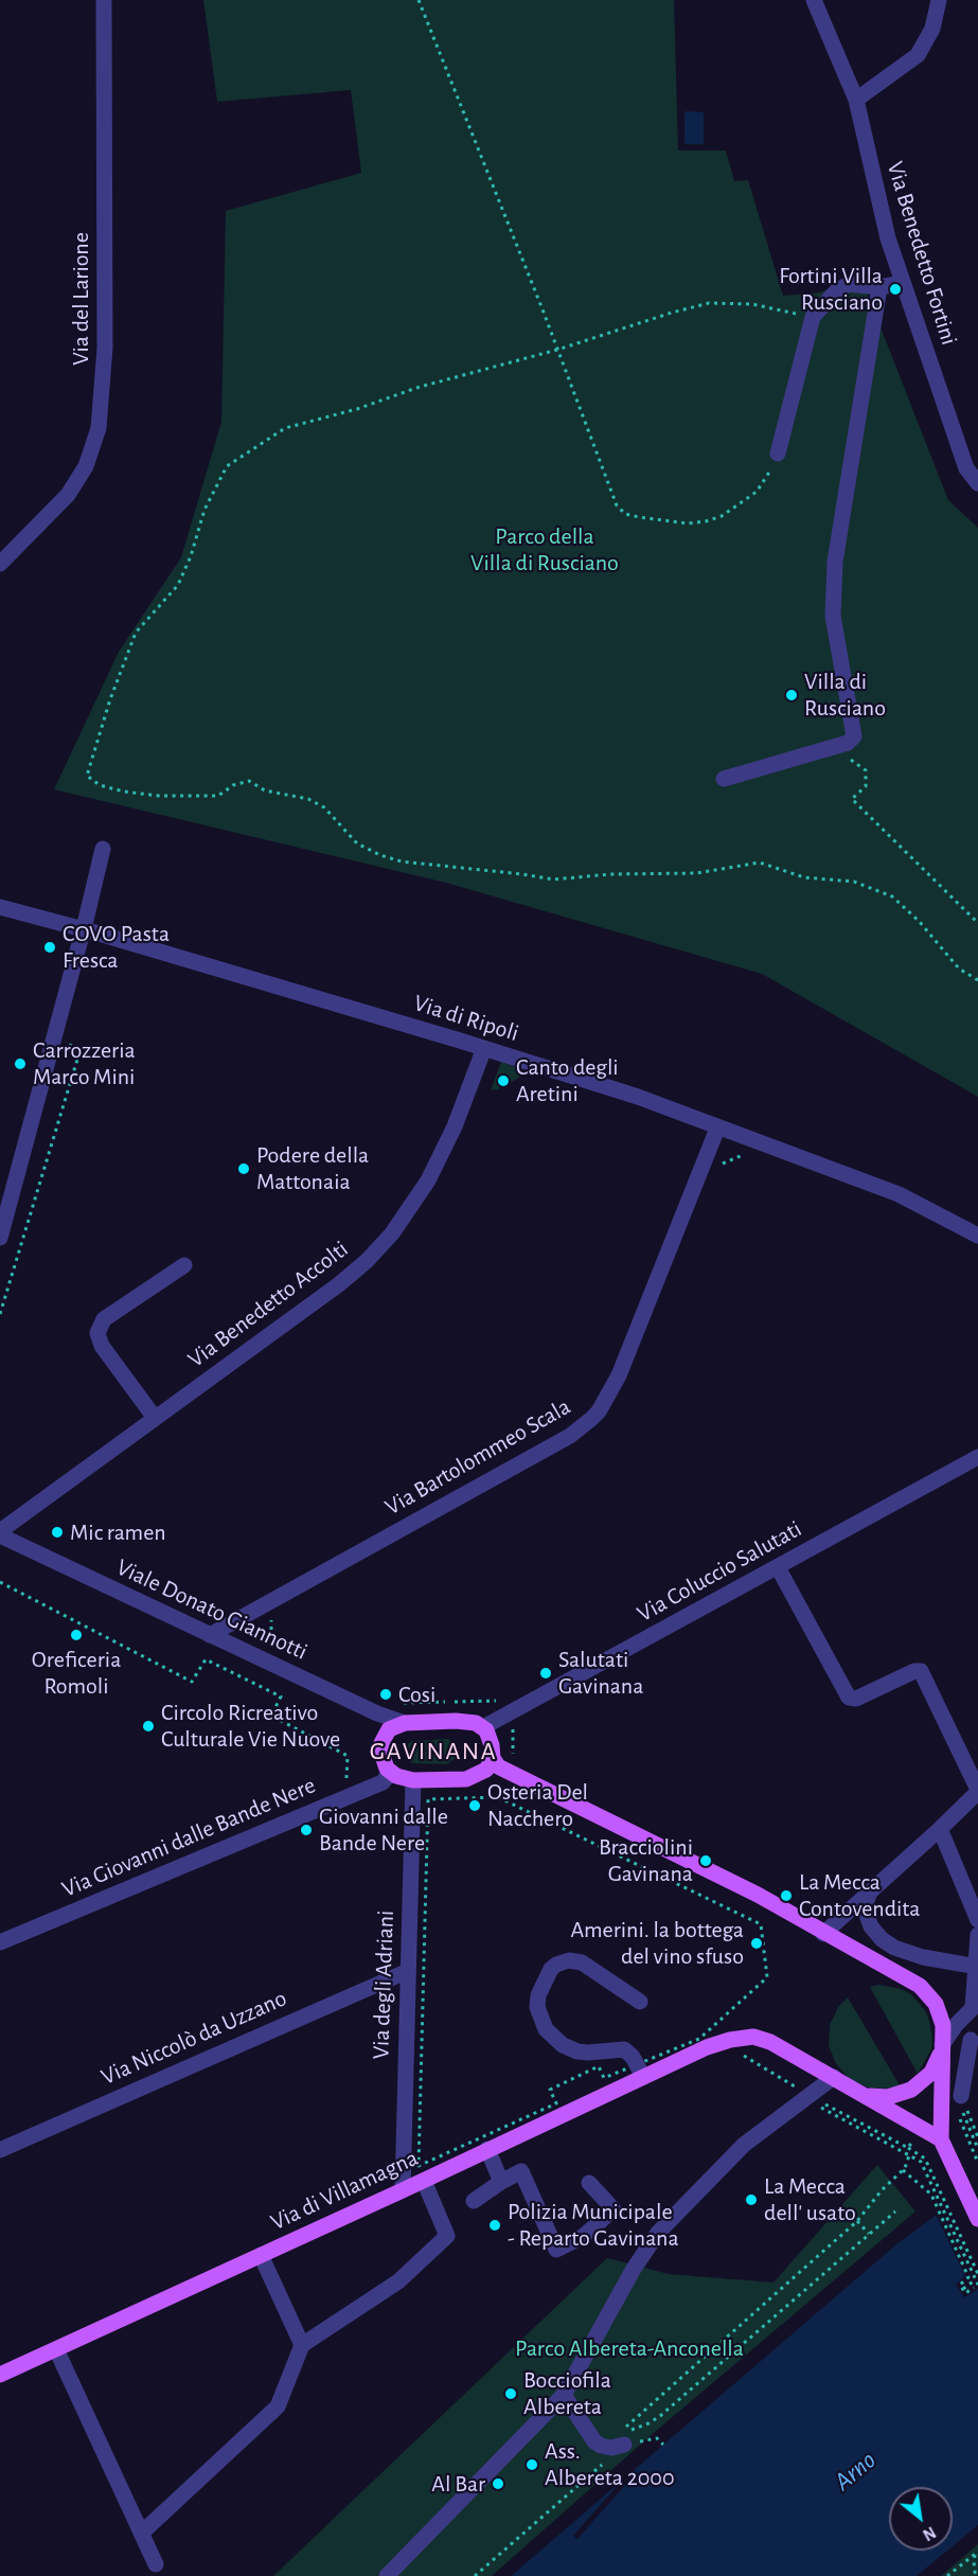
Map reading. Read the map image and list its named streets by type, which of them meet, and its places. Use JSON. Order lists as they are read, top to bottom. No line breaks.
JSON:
{"streets":{"main road":["Via di Villamagna"],"street":["Via Benedetto Fortini","Via del Larione","Via di Ripoli","Via Benedetto Accolti","Via Bartolommeo Scala","Via Coluccio Salutati","Viale Donato Giannotti","Via Giovanni dalle Bande Nere","Via degli Adriani","Via Niccolò da Uzzano"]},"crossings":[["Via di Ripoli","Via Benedetto Accolti"],["Via di Ripoli","Via Bartolommeo Scala"],["Via Benedetto Accolti","Viale Donato Giannotti"],["Via Bartolommeo Scala","Viale Donato Giannotti"],["Via degli Adriani","Via Niccolò da Uzzano"],["Via degli Adriani","Via di Villamagna"]],"districts":["GAVINANA"],"water":["Arno"],"parks":["Parco della Villa di Rusciano","Parco Albereta-Anconella"],"places":["Fortini Villa Rusciano","Villa di Rusciano","COVO Pasta Fresca","Carrozzeria Marco Mini","Canto degli Aretini","Podere della Mattonaia","Mic ramen","Oreficeria Romoli","Salutati Gavinana","Cosi","Circolo Ricreativo Culturale Vie Nuove","Osteria Del Nacchero","Giovanni dalle Bande Nere","Bracciolini Gavinana","La Mecca Contovendita","Amerini. la bottega del vino sfuso","La Mecca dell' usato","Polizia Municipale - Reparto Gavinana","Bocciofila Albereta","Ass. Albereta 2000","Al Bar"],"north":"bottom right"}
